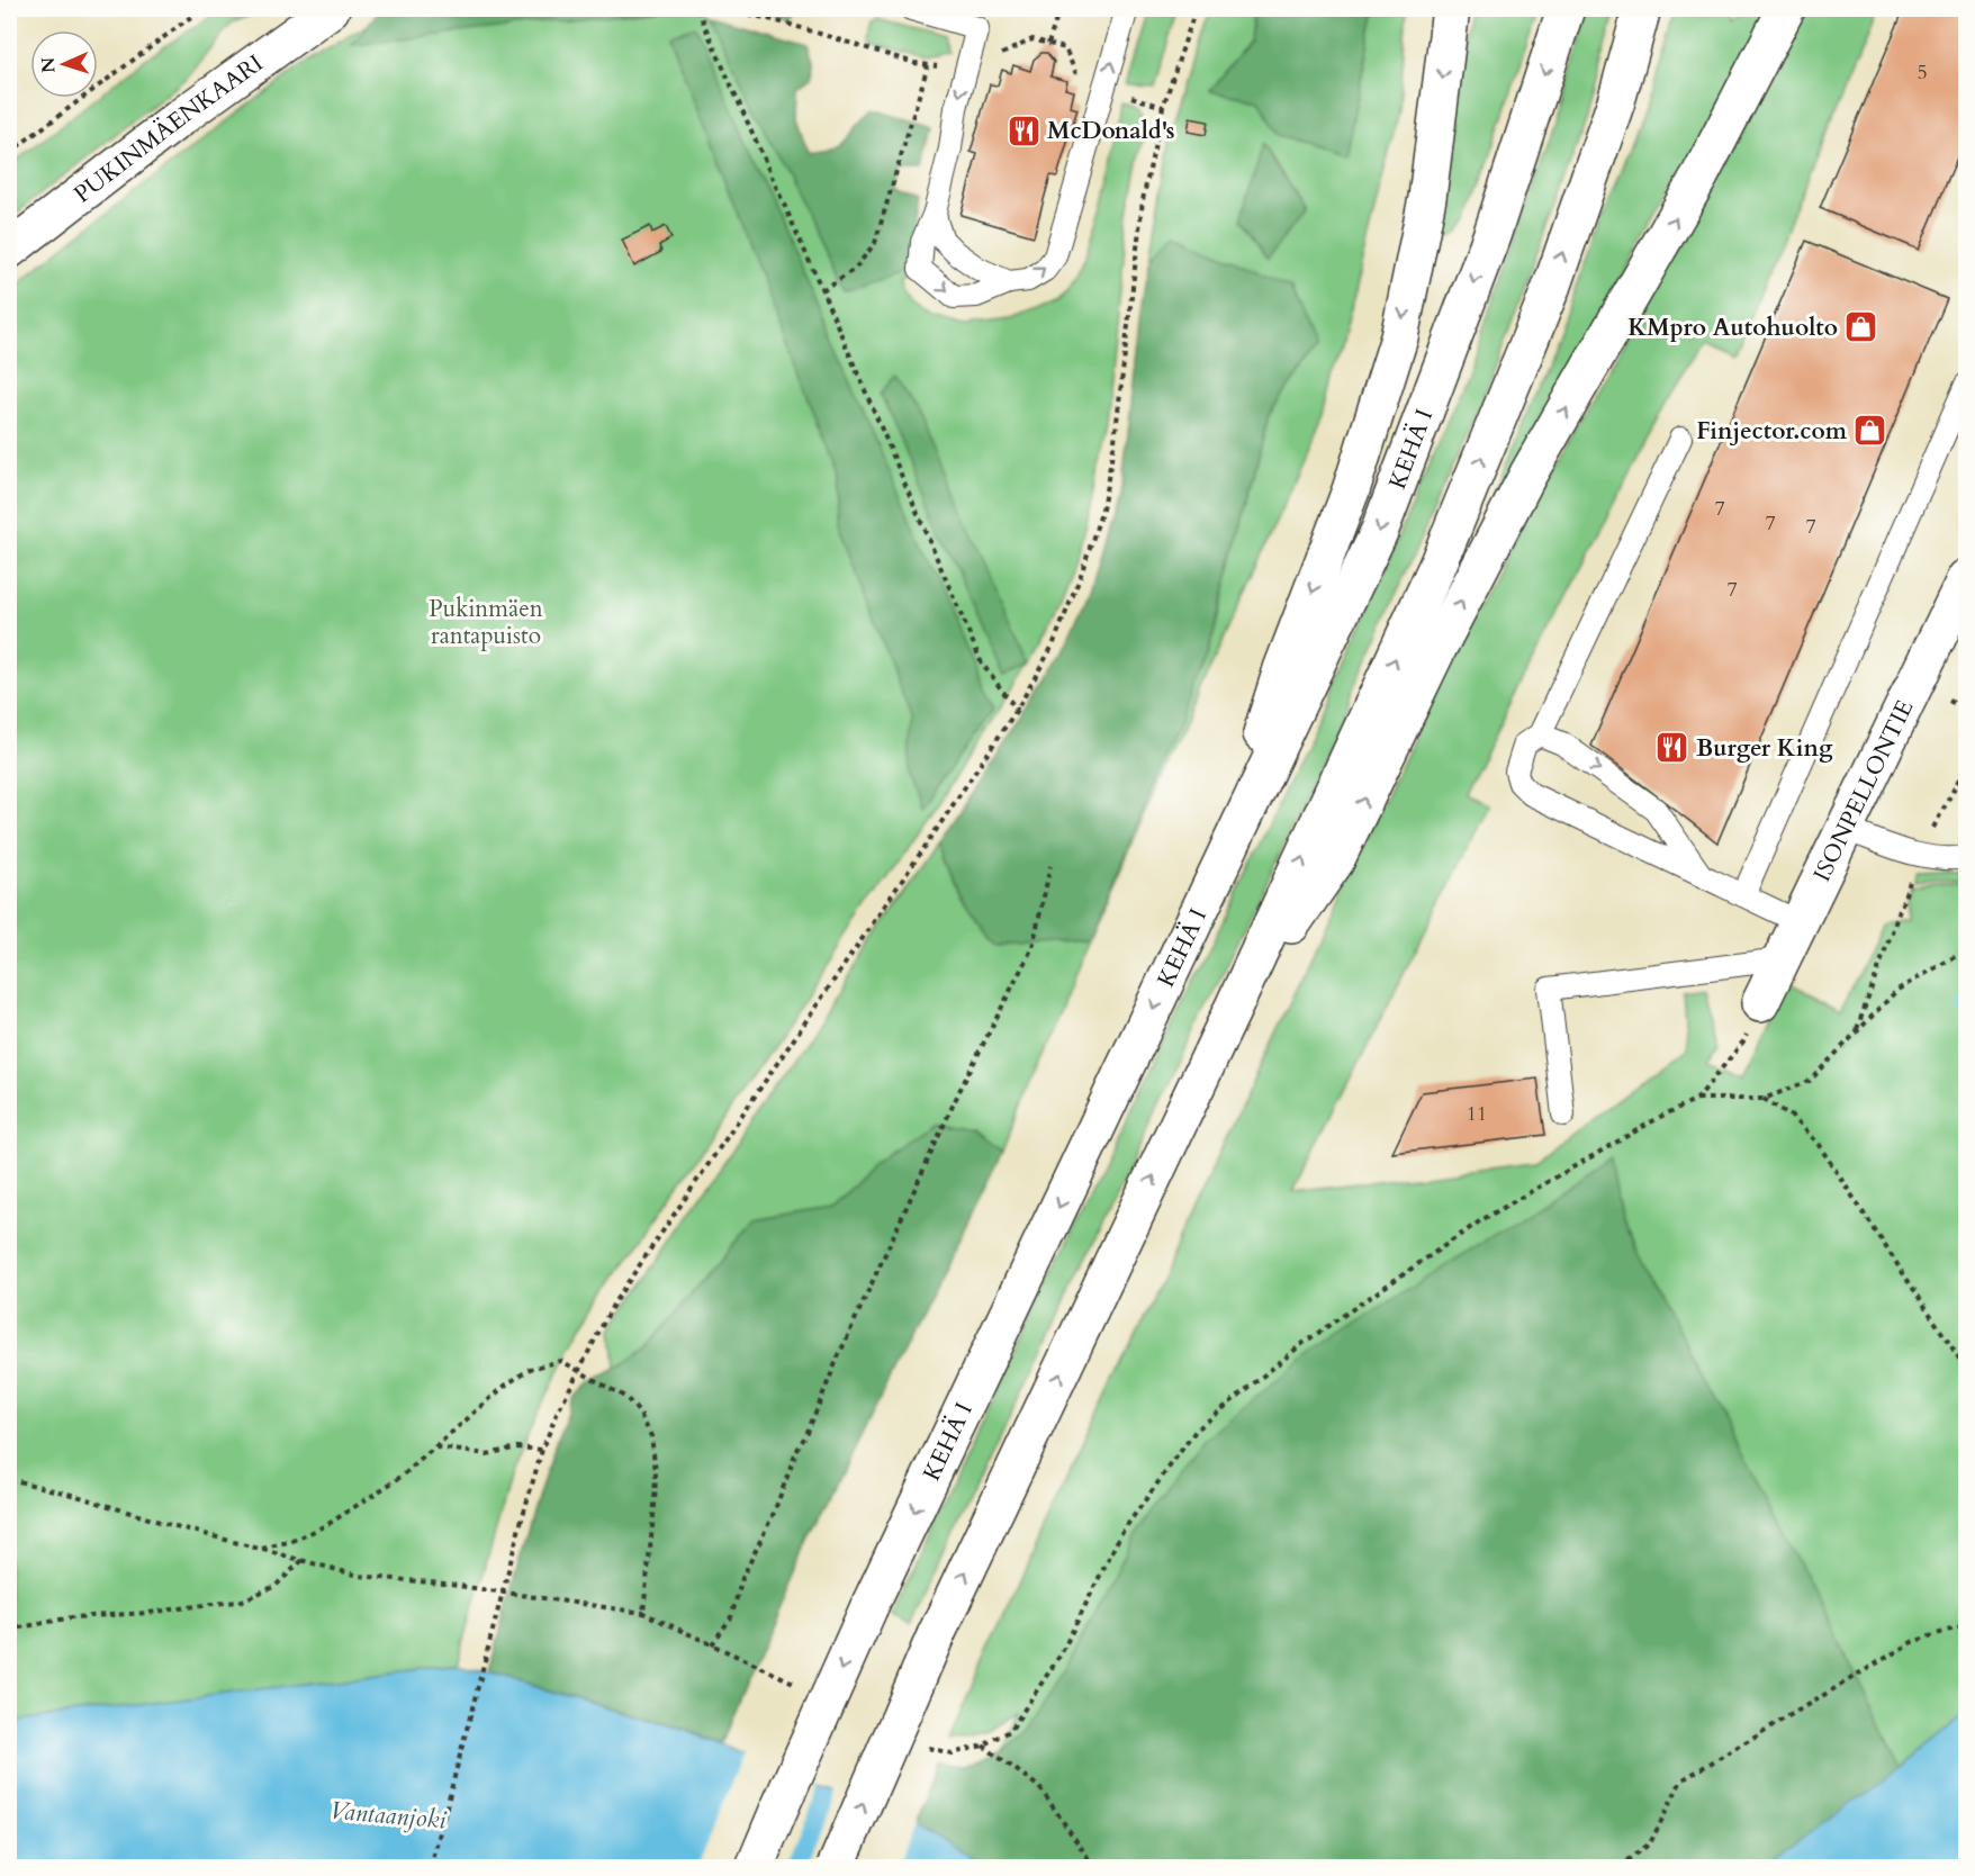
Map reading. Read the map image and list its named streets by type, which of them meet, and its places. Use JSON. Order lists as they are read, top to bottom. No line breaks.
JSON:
{"streets":{"main road":["PUKINMÄENKAARI","KEHÄ I","ISONPELLONTIE"]},"water":["Vantaanjoki"],"parks":["Pukinmäen rantapuisto"],"places":{"restaurant":["McDonald's","Burger King"],"shop":["KMpro Autohuolto","Finjector.com"]},"house_numbers":["5","7","7","7","7","11"],"north":"left"}
